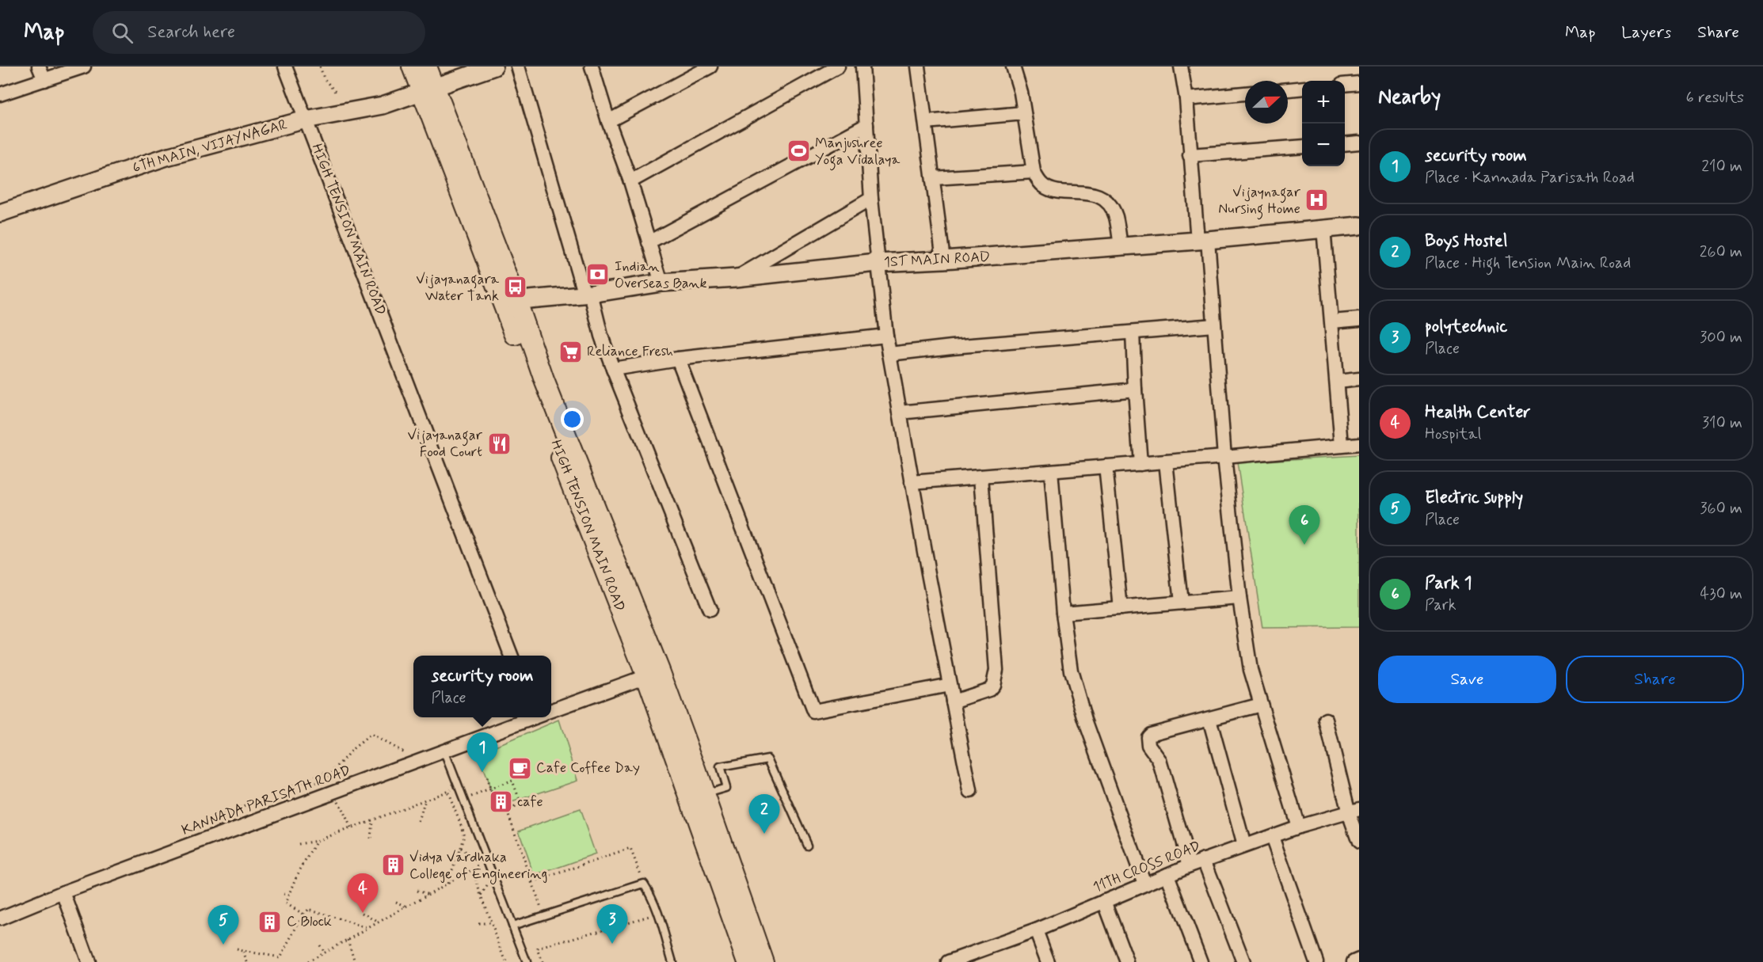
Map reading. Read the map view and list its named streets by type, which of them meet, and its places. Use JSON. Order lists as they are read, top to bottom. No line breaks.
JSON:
{"streets":{"main road":["HIGH TENSION MAIN ROAD"],"street":["6TH MAIN, VIJAYNAGAR","1ST MAIN ROAD","KANNADA PARISATH ROAD","11TH CROSS ROAD"]},"crossings":[["6TH MAIN, VIJAYNAGAR","HIGH TENSION MAIN ROAD"],["HIGH TENSION MAIN ROAD","1ST MAIN ROAD"]],"places":{"sports":["Manjushree Yoga Vidalaya"],"hospital":["Vijaynagar Nursing Home"],"bank":["Indian Overseas Bank"],"bus stop":["Vijayanagara Water Tank"],"supermarket":["Reliance Fresh"],"restaurant":["Vijayanagar Food Court"],"cafe":["Cafe Coffee Day"],"building":["cafe","Vidya Vardhaka College of Engineering","C Block"]},"north":"right","page":{"header":"Map","search":"Search here","nav":["Map","Layers","Share"],"heading":["Nearby","6 results"],"map_buttons":["+","−"],"list":[{"mark":"1","name":"security room","note":"Place · Kannada Parisath Road","value":"210 m"},{"mark":"2","name":"Boys Hostel","note":"Place · High Tension Main Road","value":"260 m"},{"mark":"3","name":"polytechnic","note":"Place","value":"300 m"},{"mark":"4","name":"Health Center","note":"Hospital","value":"310 m"},{"mark":"5","name":"Electric supply","note":"Place","value":"360 m"},{"mark":"6","name":"Park 1","note":"Park","value":"430 m"}],"pins":["6","1","2","4","3","5"],"buttons":["Save","Share"],"popup":["security room","Place"]}}
